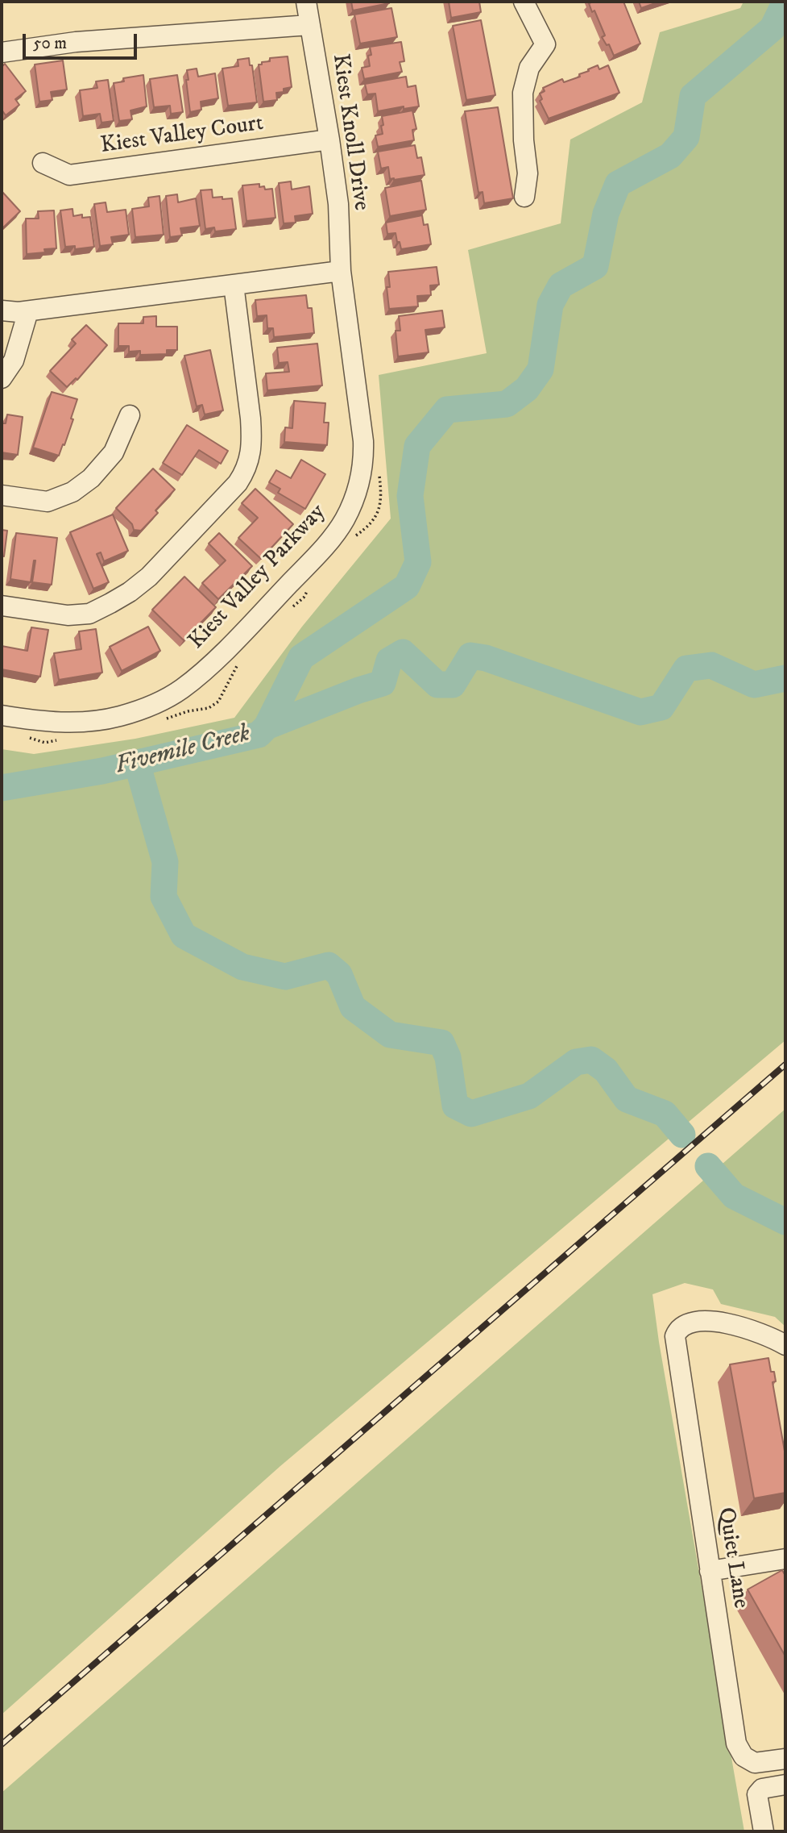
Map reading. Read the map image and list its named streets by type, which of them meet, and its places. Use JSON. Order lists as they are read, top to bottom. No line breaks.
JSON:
{"streets":{"street":["Kiest Knoll Drive","Kiest Valley Court","Kiest Valley Parkway","Quiet Lane"]},"crossings":[["Kiest Knoll Drive","Kiest Valley Court"],["Kiest Knoll Drive","Kiest Valley Parkway"]],"water":["Fivemile Creek"],"scale_bar":"50 m"}
